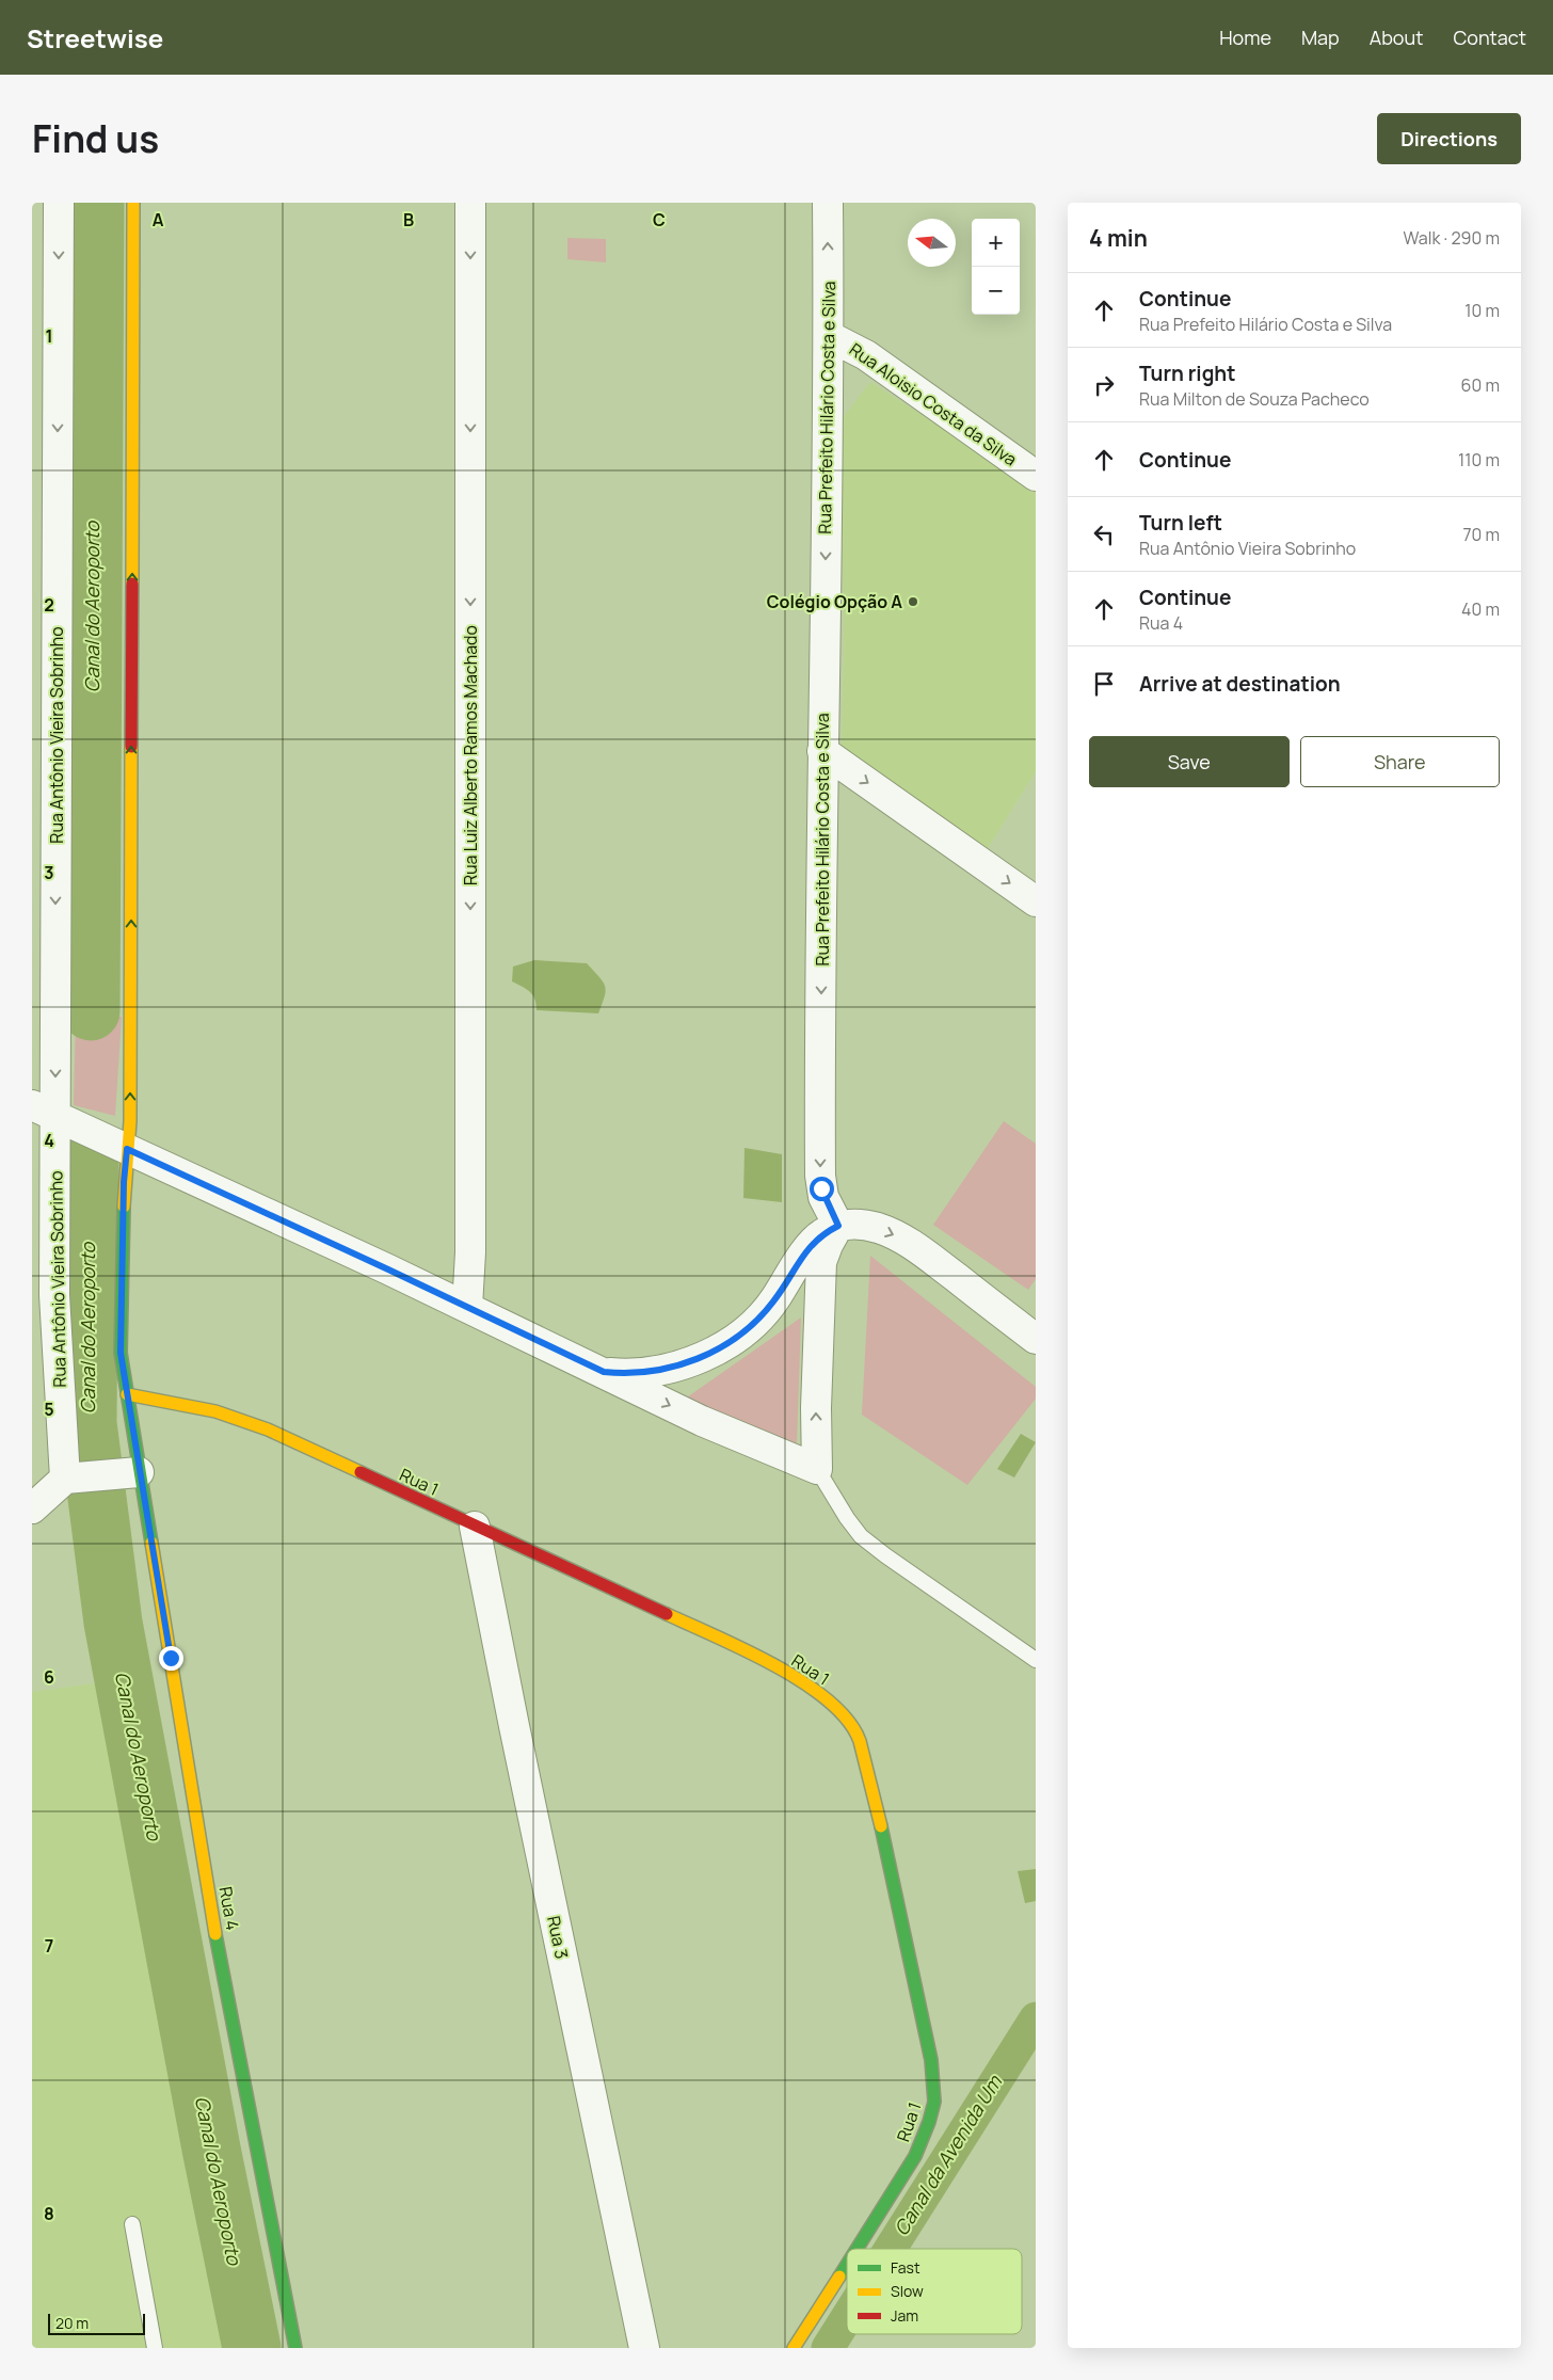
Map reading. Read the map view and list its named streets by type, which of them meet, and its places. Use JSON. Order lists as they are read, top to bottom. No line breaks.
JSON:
{"streets":{"street":["Rua Aloisio Costa da Silva","Rua Prefeito Hilário Costa e Silva","Rua Antônio Vieira Sobrinho","Rua Luiz Alberto Ramos Machado","Rua 1","Rua 4","Rua 3"]},"crossings":[["Rua Aloisio Costa da Silva","Rua Prefeito Hilário Costa e Silva"],["Rua 1","Rua 3"]],"one_way":["Rua Luiz Alberto Ramos Machado"],"water":["Canal do Aeroporto","Canal da Avenida Um"],"places":["Colégio Opção A"],"legend":["Fast","Slow","Jam"],"scale_bar":"20 m","north":"left","page":{"header":"Streetwise","nav":["Home","Map","About","Contact"],"title":"Find us","buttons":["Directions",["Save","Share"]],"heading":["4 min","Walk · 290 m"],"map_buttons":["+","−"],"list":[["Continue","Rua Prefeito Hilário Costa e Silva","10 m"],["Turn right","Rua Milton de Souza Pacheco","60 m"],["Continue","110 m"],["Turn left","Rua Antônio Vieira Sobrinho","70 m"],["Continue","Rua 4","40 m"],"Arrive at destination"],"scale":"20 m"},"grid":{"columns":["A","B","C"],"rows":["1","2","3","4","5","6","7","8"]}}
